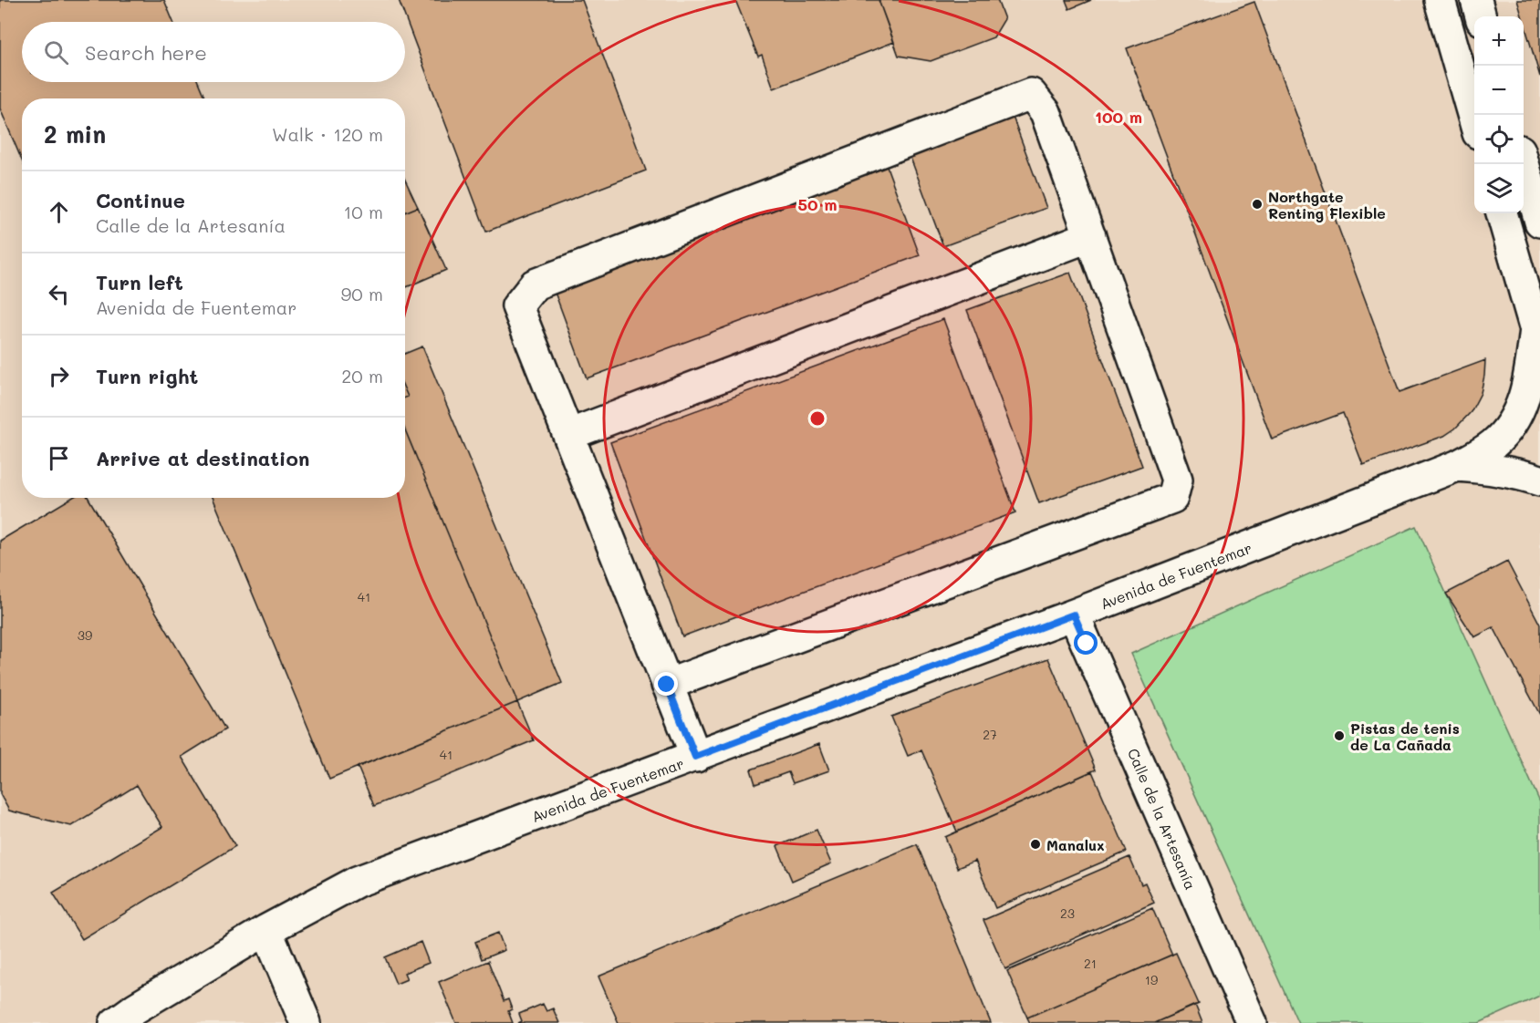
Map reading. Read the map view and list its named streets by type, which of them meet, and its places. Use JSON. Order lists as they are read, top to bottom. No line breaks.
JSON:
{"streets":{"street":["Avenida de Fuentemar","Calle de la Artesanía"]},"crossings":[["Avenida de Fuentemar","Calle de la Artesanía"]],"places":["Northgate Renting Flexible","Pistas de tenis de La Cañada","Manalux"],"house_numbers":["41","39","27","41","23","21","19"],"page":{"map_buttons":["+","−"],"search":"Search here","heading":["2 min","Walk · 120 m"],"list":[["Continue","Calle de la Artesanía","10 m"],["Turn left","Avenida de Fuentemar","90 m"],["Turn right","20 m"],"Arrive at destination"]},"rings":["100 m","50 m"]}
